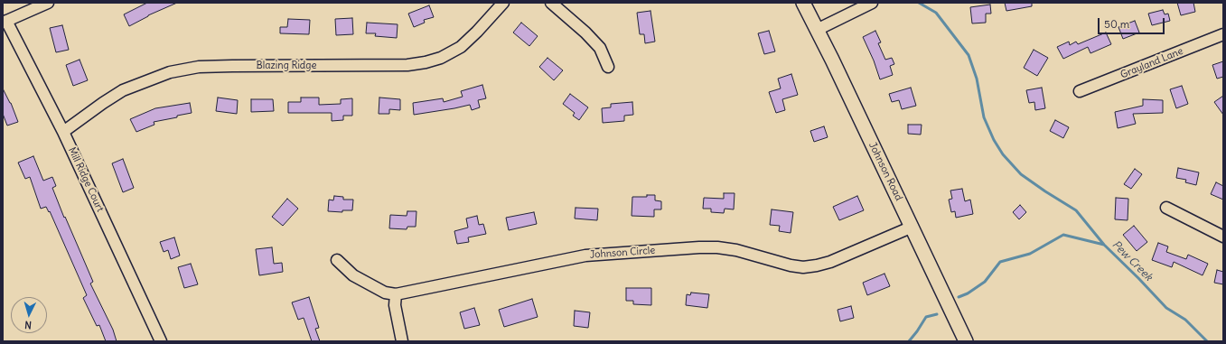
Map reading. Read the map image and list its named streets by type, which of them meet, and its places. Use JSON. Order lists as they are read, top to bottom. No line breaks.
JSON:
{"streets":{"street":["Grayland Lane","Blazing Ridge","Johnson Road","Mill Ridge Court","Johnson Circle"]},"crossings":[["Blazing Ridge","Mill Ridge Court"],["Johnson Road","Johnson Circle"]],"water":["Pew Creek"],"scale_bar":"50 m","north":"bottom"}
